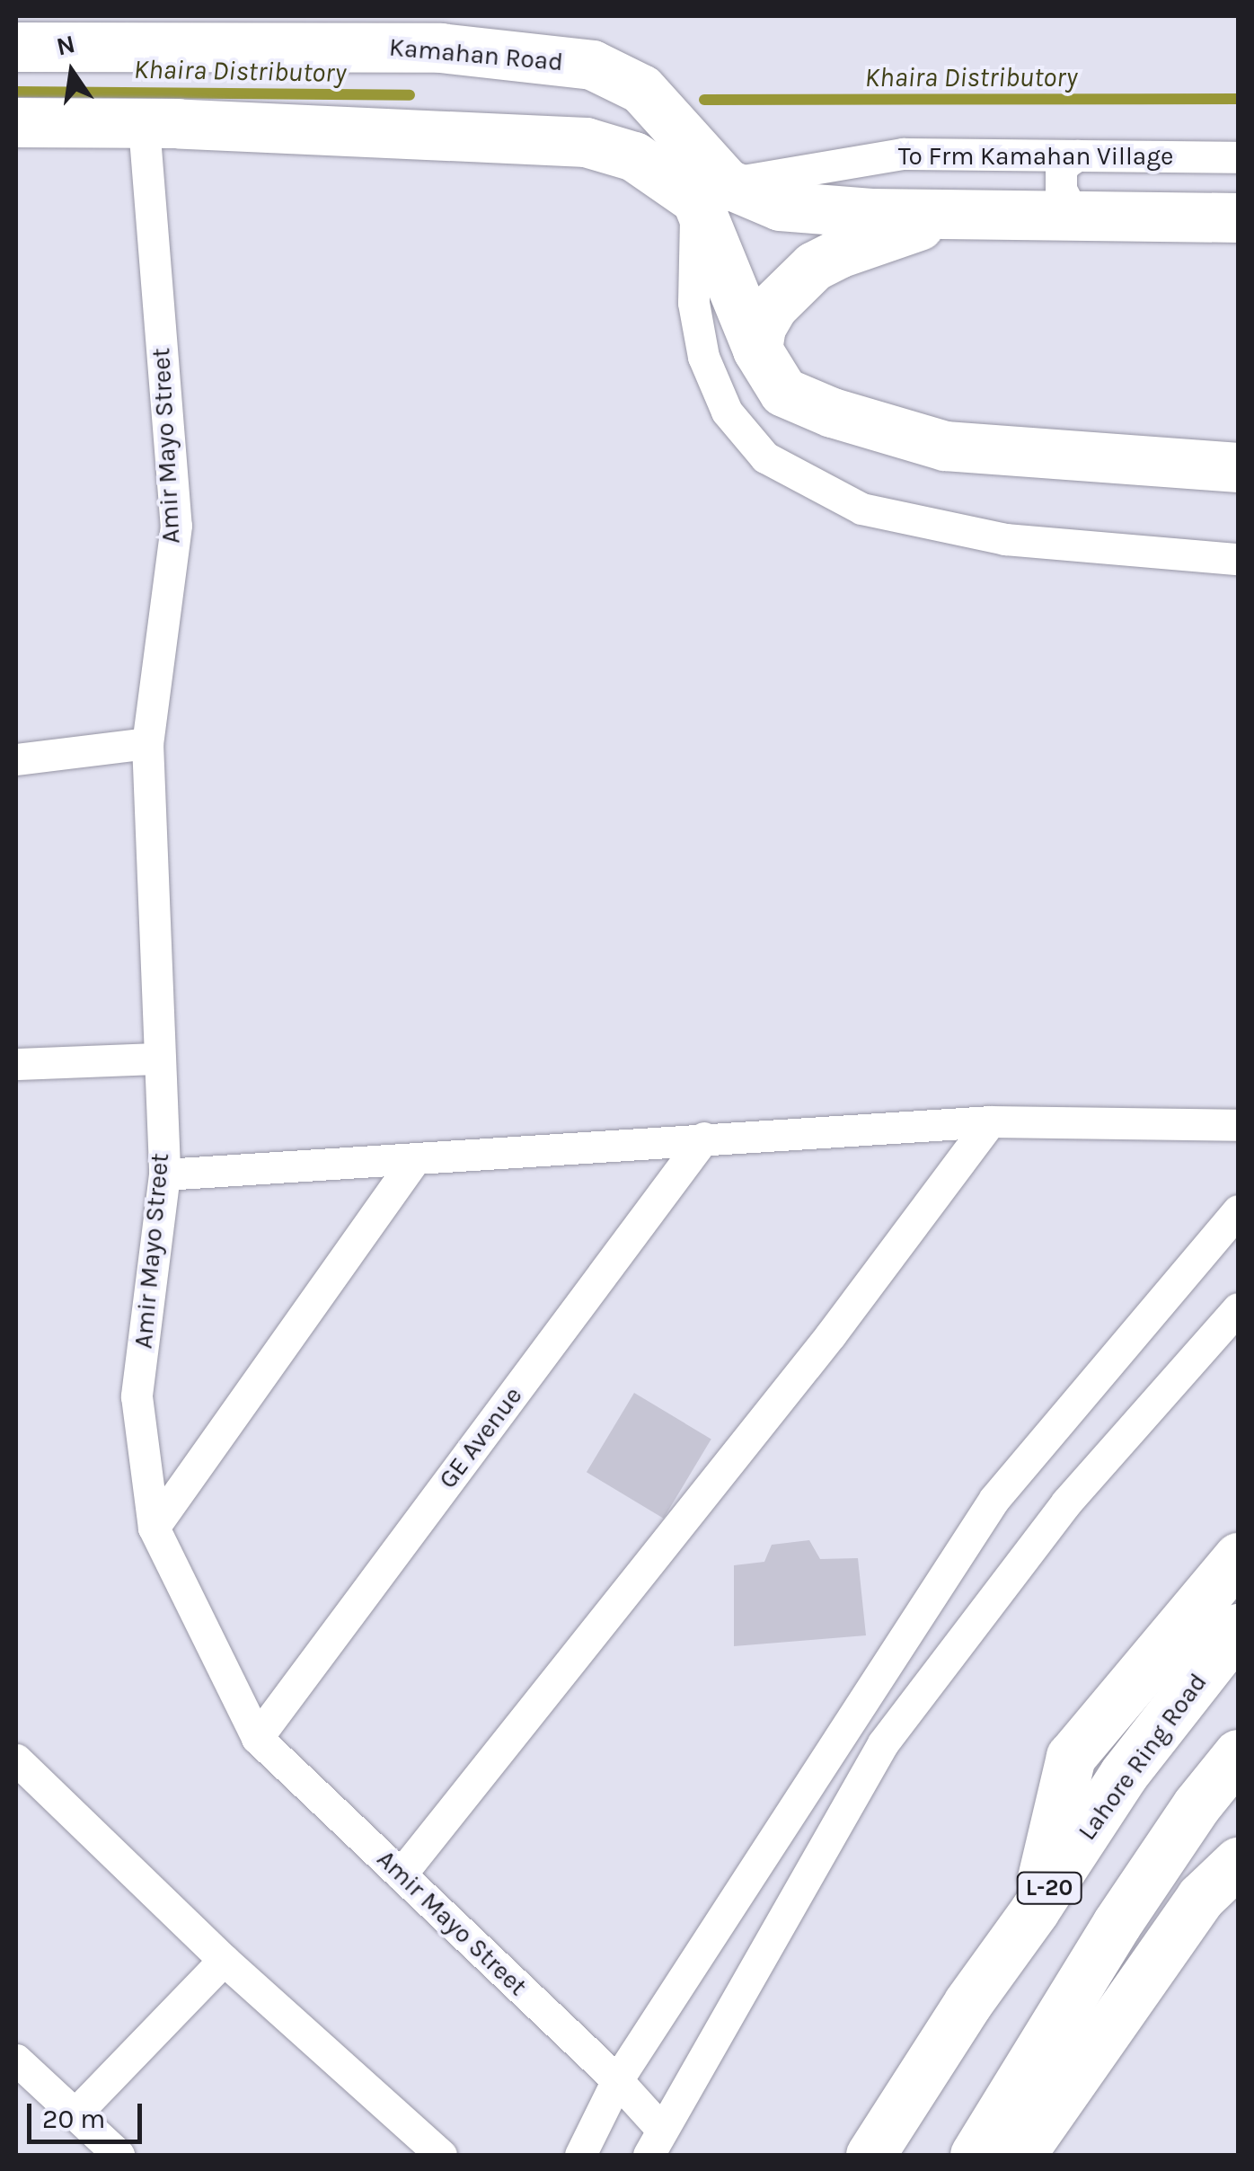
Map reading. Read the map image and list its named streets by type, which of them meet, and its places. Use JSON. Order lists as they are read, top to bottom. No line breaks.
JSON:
{"streets":{"main road":["Kamahan Road","Lahore Ring Road","L-20"],"street":["To Frm Kamahan Village","Amir Mayo Street","GE Avenue"]},"crossings":[["Kamahan Road","To Frm Kamahan Village"],["Amir Mayo Street","GE Avenue"]],"water":["Khaira Distributory"],"scale_bar":"20 m","north":"top"}
